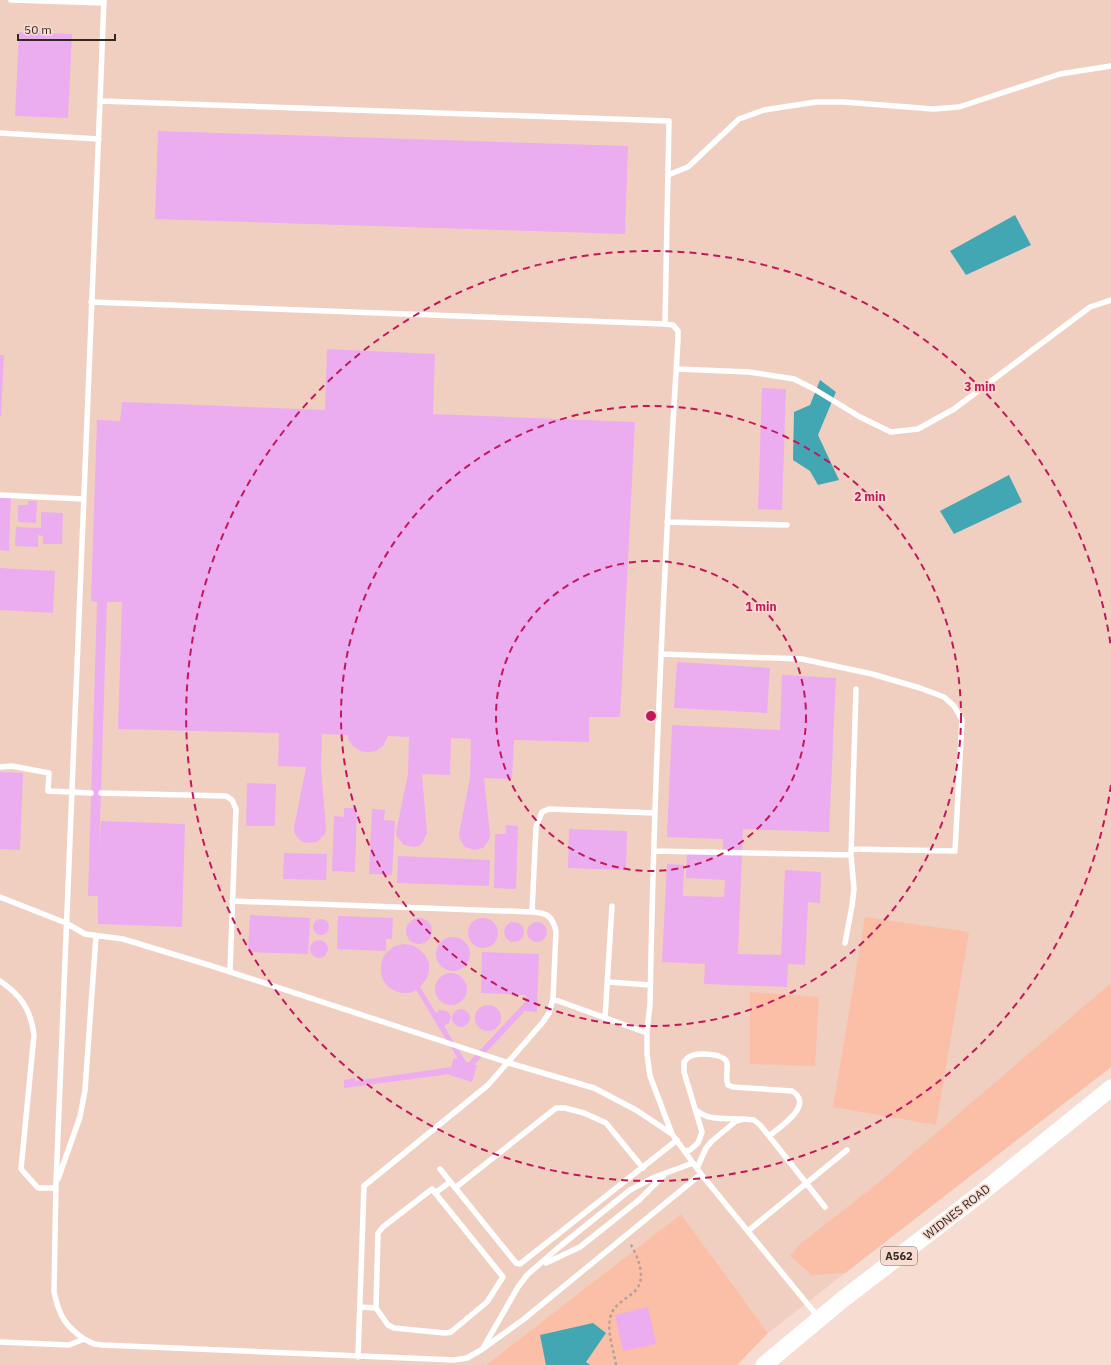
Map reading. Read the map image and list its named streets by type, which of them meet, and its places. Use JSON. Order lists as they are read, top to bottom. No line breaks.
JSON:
{"streets":{"main road":["WIDNES ROAD","A562"]},"scale_bar":"50 m","rings":["3 min","2 min","1 min"]}
